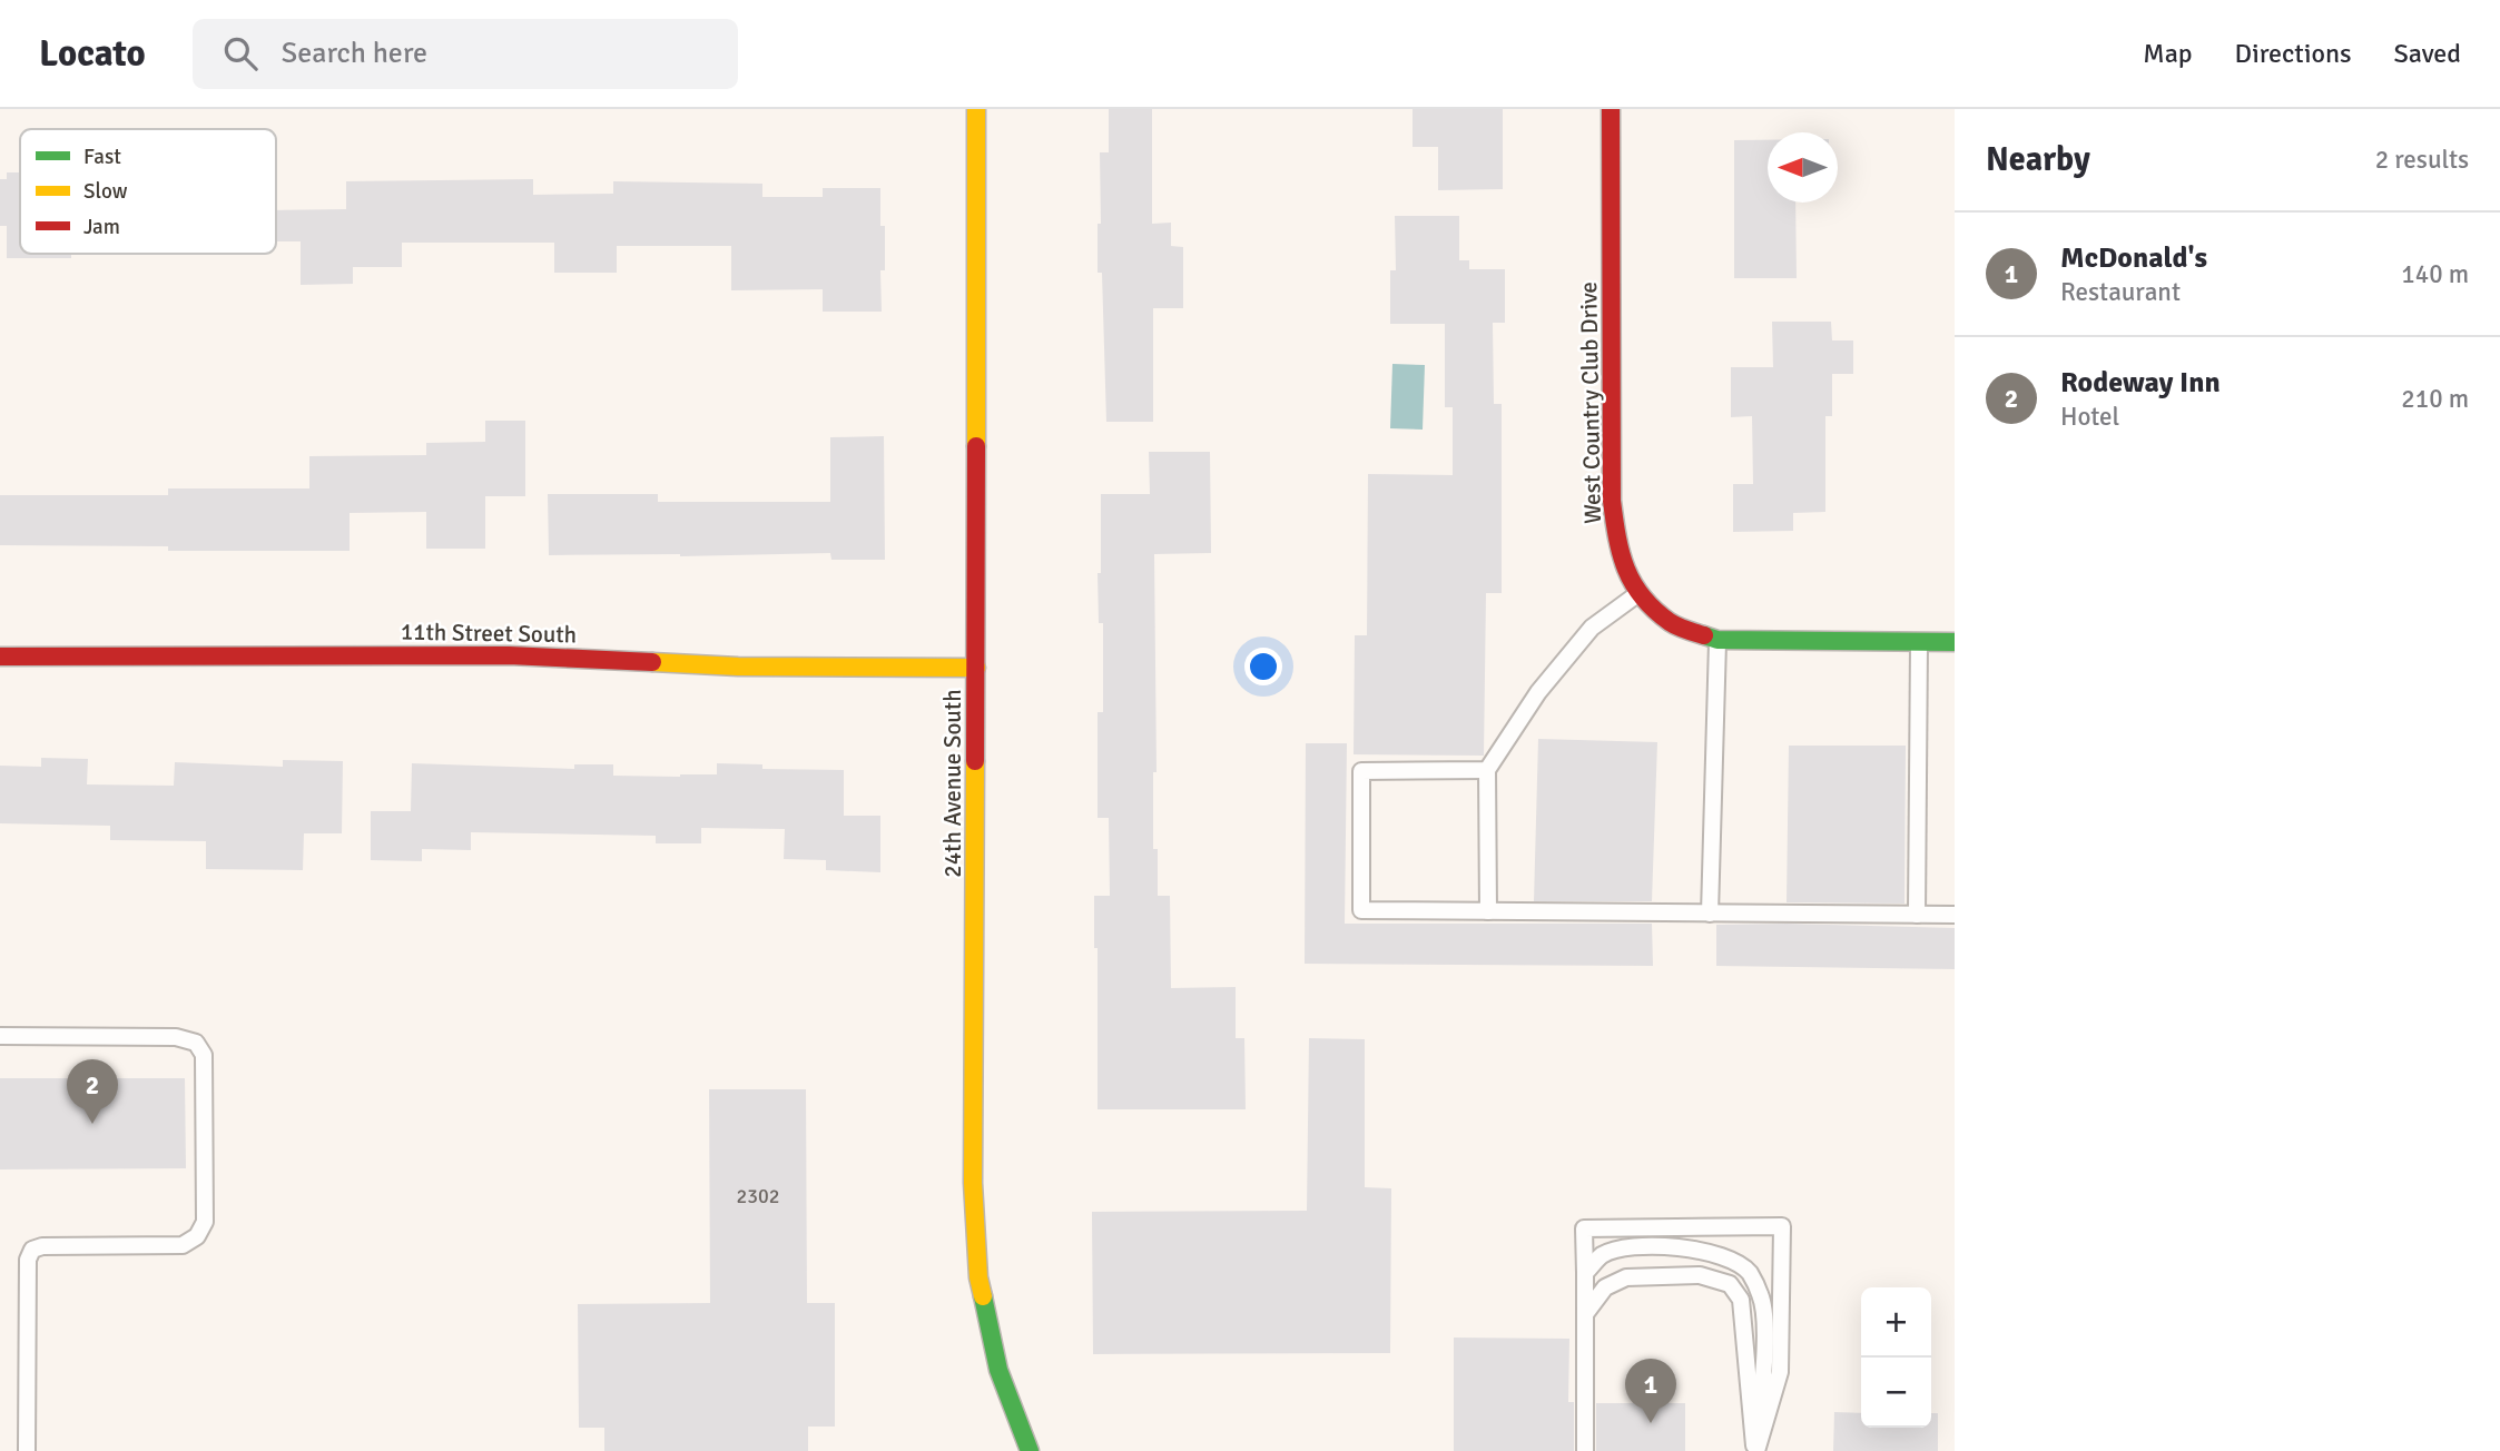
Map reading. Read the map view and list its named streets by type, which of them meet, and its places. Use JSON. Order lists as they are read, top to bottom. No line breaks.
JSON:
{"streets":{"street":["West Country Club Drive","11th Street South","24th Avenue South"]},"crossings":[["11th Street South","24th Avenue South"]],"house_numbers":["2302"],"legend":["Fast","Slow","Jam"],"north":"left","page":{"header":"Locato","search":"Search here","nav":["Map","Directions","Saved"],"heading":["Nearby","2 results"],"list":[{"mark":"1","name":"McDonald's","note":"Restaurant","value":"140 m"},{"mark":"2","name":"Rodeway Inn","note":"Hotel","value":"210 m"}],"pins":["2","1"],"map_buttons":["+","−"]}}
